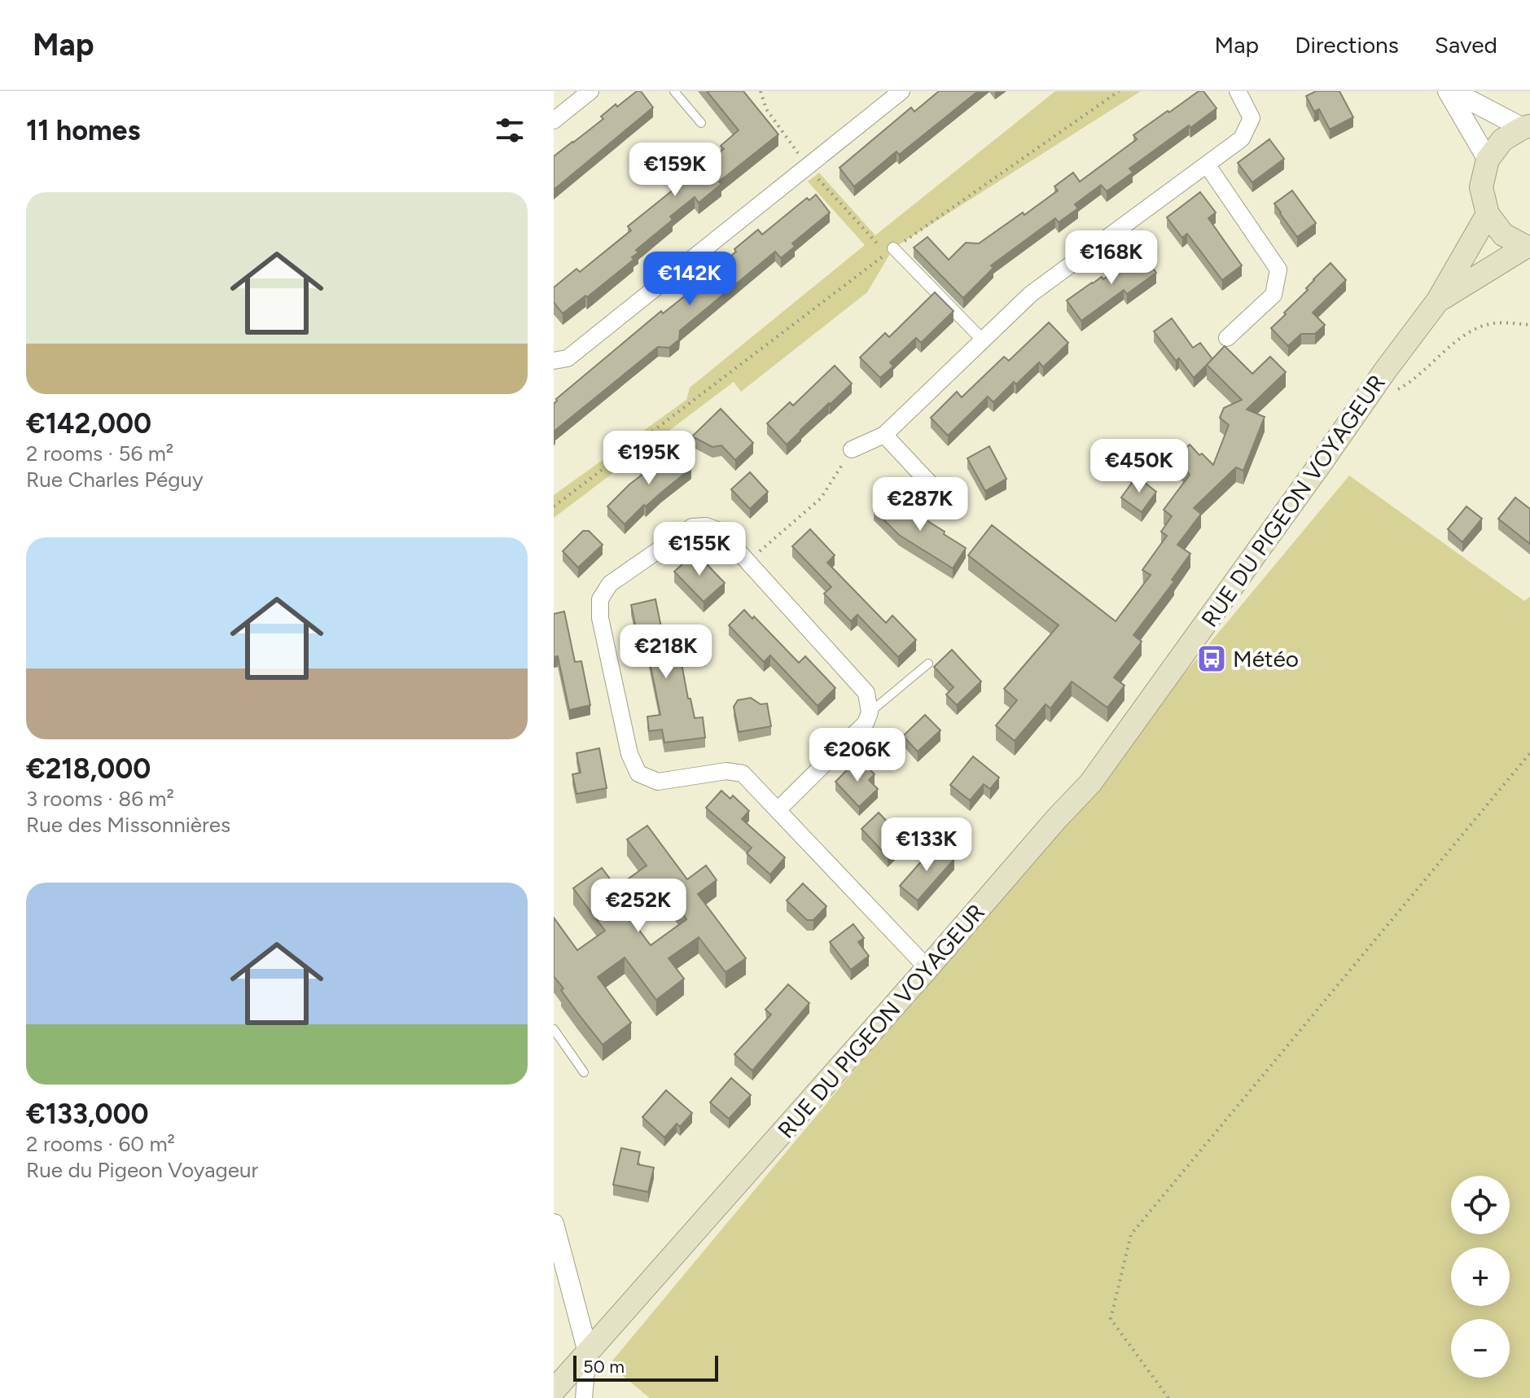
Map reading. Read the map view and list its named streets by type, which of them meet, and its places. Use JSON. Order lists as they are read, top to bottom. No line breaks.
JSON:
{"streets":{"main road":["RUE DU PIGEON VOYAGEUR"]},"places":{"bus stop":["Météo"]},"scale_bar":"50 m","page":{"header":"Map","nav":["Map","Directions","Saved"],"heading":"11 homes","price":["€159K","€168K","€142K","€195K","€450K","€287K","€155K","€218K","€206K","€133K","€252K"],"list":[{"name":"€142,000","note":"2 rooms · 56 m² · Rue Charles Péguy"},{"name":"€218,000","note":"3 rooms · 86 m² · Rue des Missonnières"},{"name":"€133,000","note":"2 rooms · 60 m² · Rue du Pigeon Voyageur"}],"map_buttons":["+","−"],"scale":"50 m"}}
